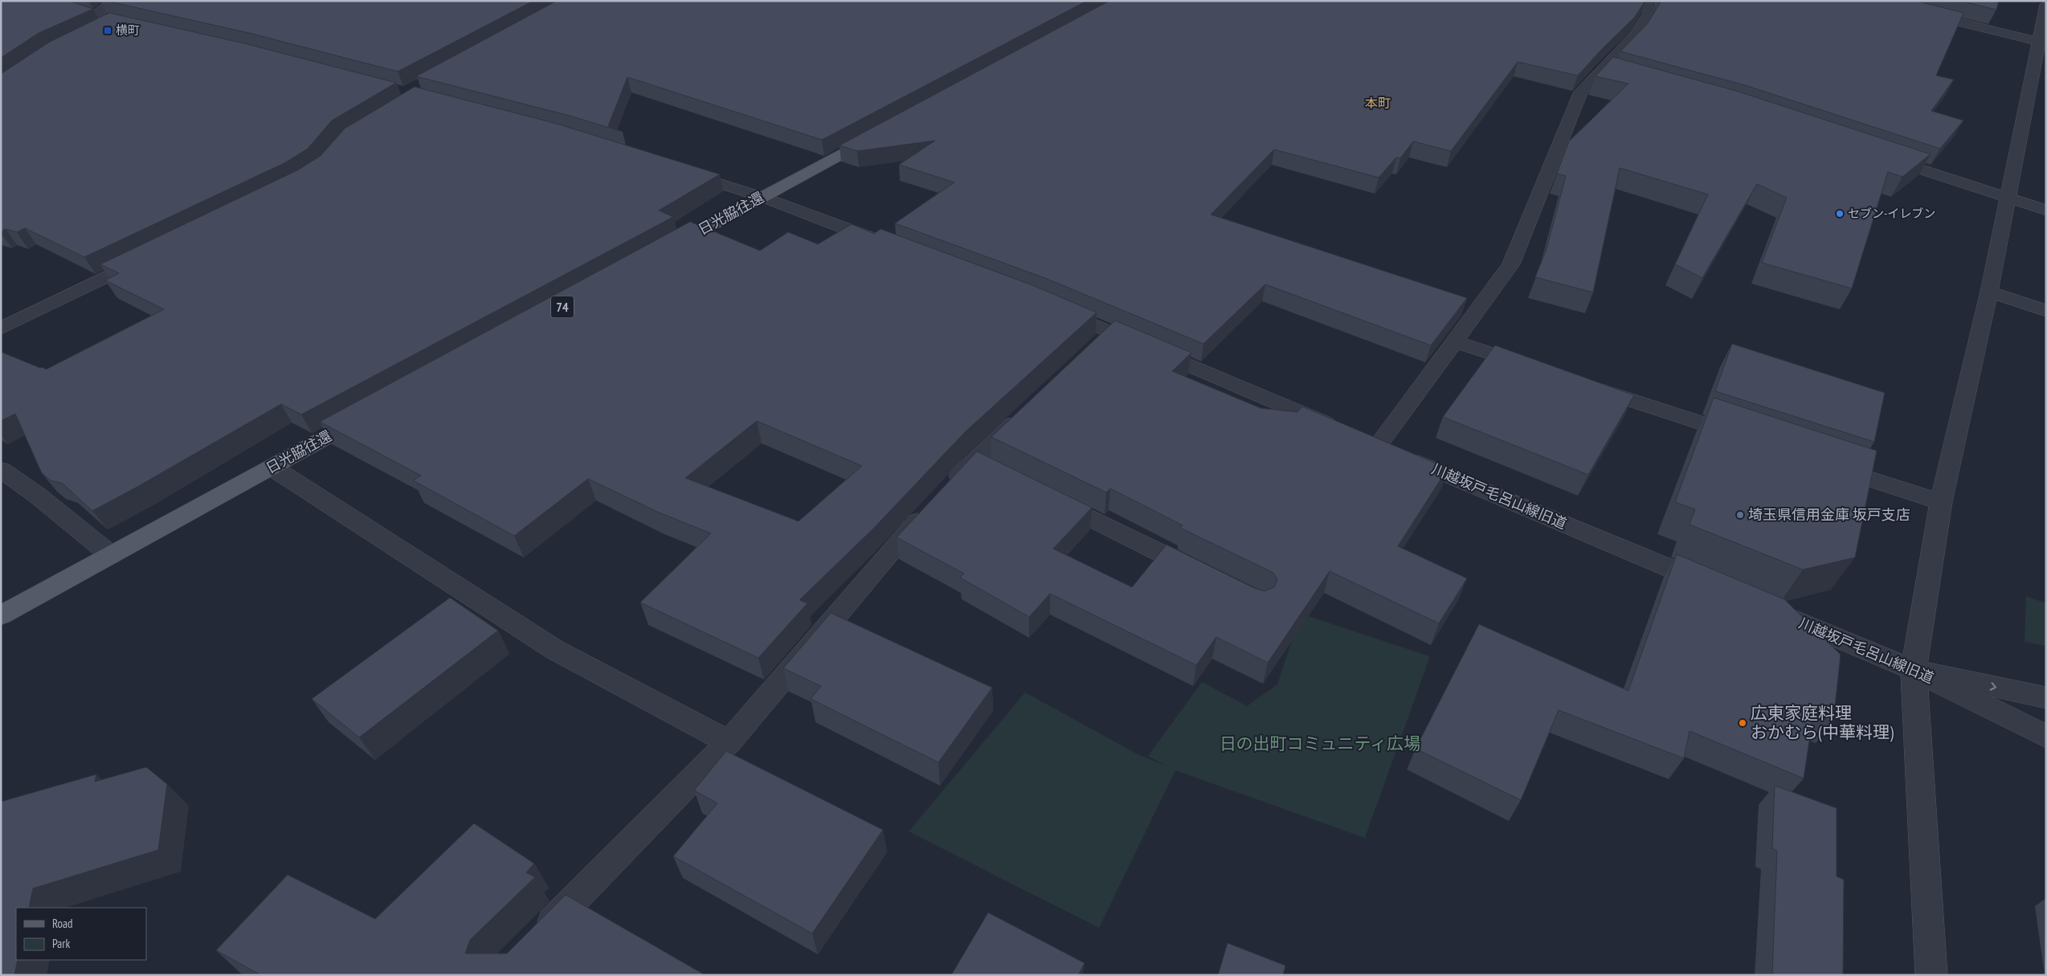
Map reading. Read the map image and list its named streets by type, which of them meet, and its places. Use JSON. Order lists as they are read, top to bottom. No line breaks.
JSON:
{"streets":{"main road":["日光脇往還"],"street":["川越坂戸毛呂山線旧道"]},"districts":["本町"],"parks":["日の出町コミュニティ広場"],"places":{"transit":["横町"],"other":["セブン-イレブン","埼玉県信用金庫 坂戸支店","広東家庭料理 おかむら(中華料理)"]},"legend":["Road","Park"]}
